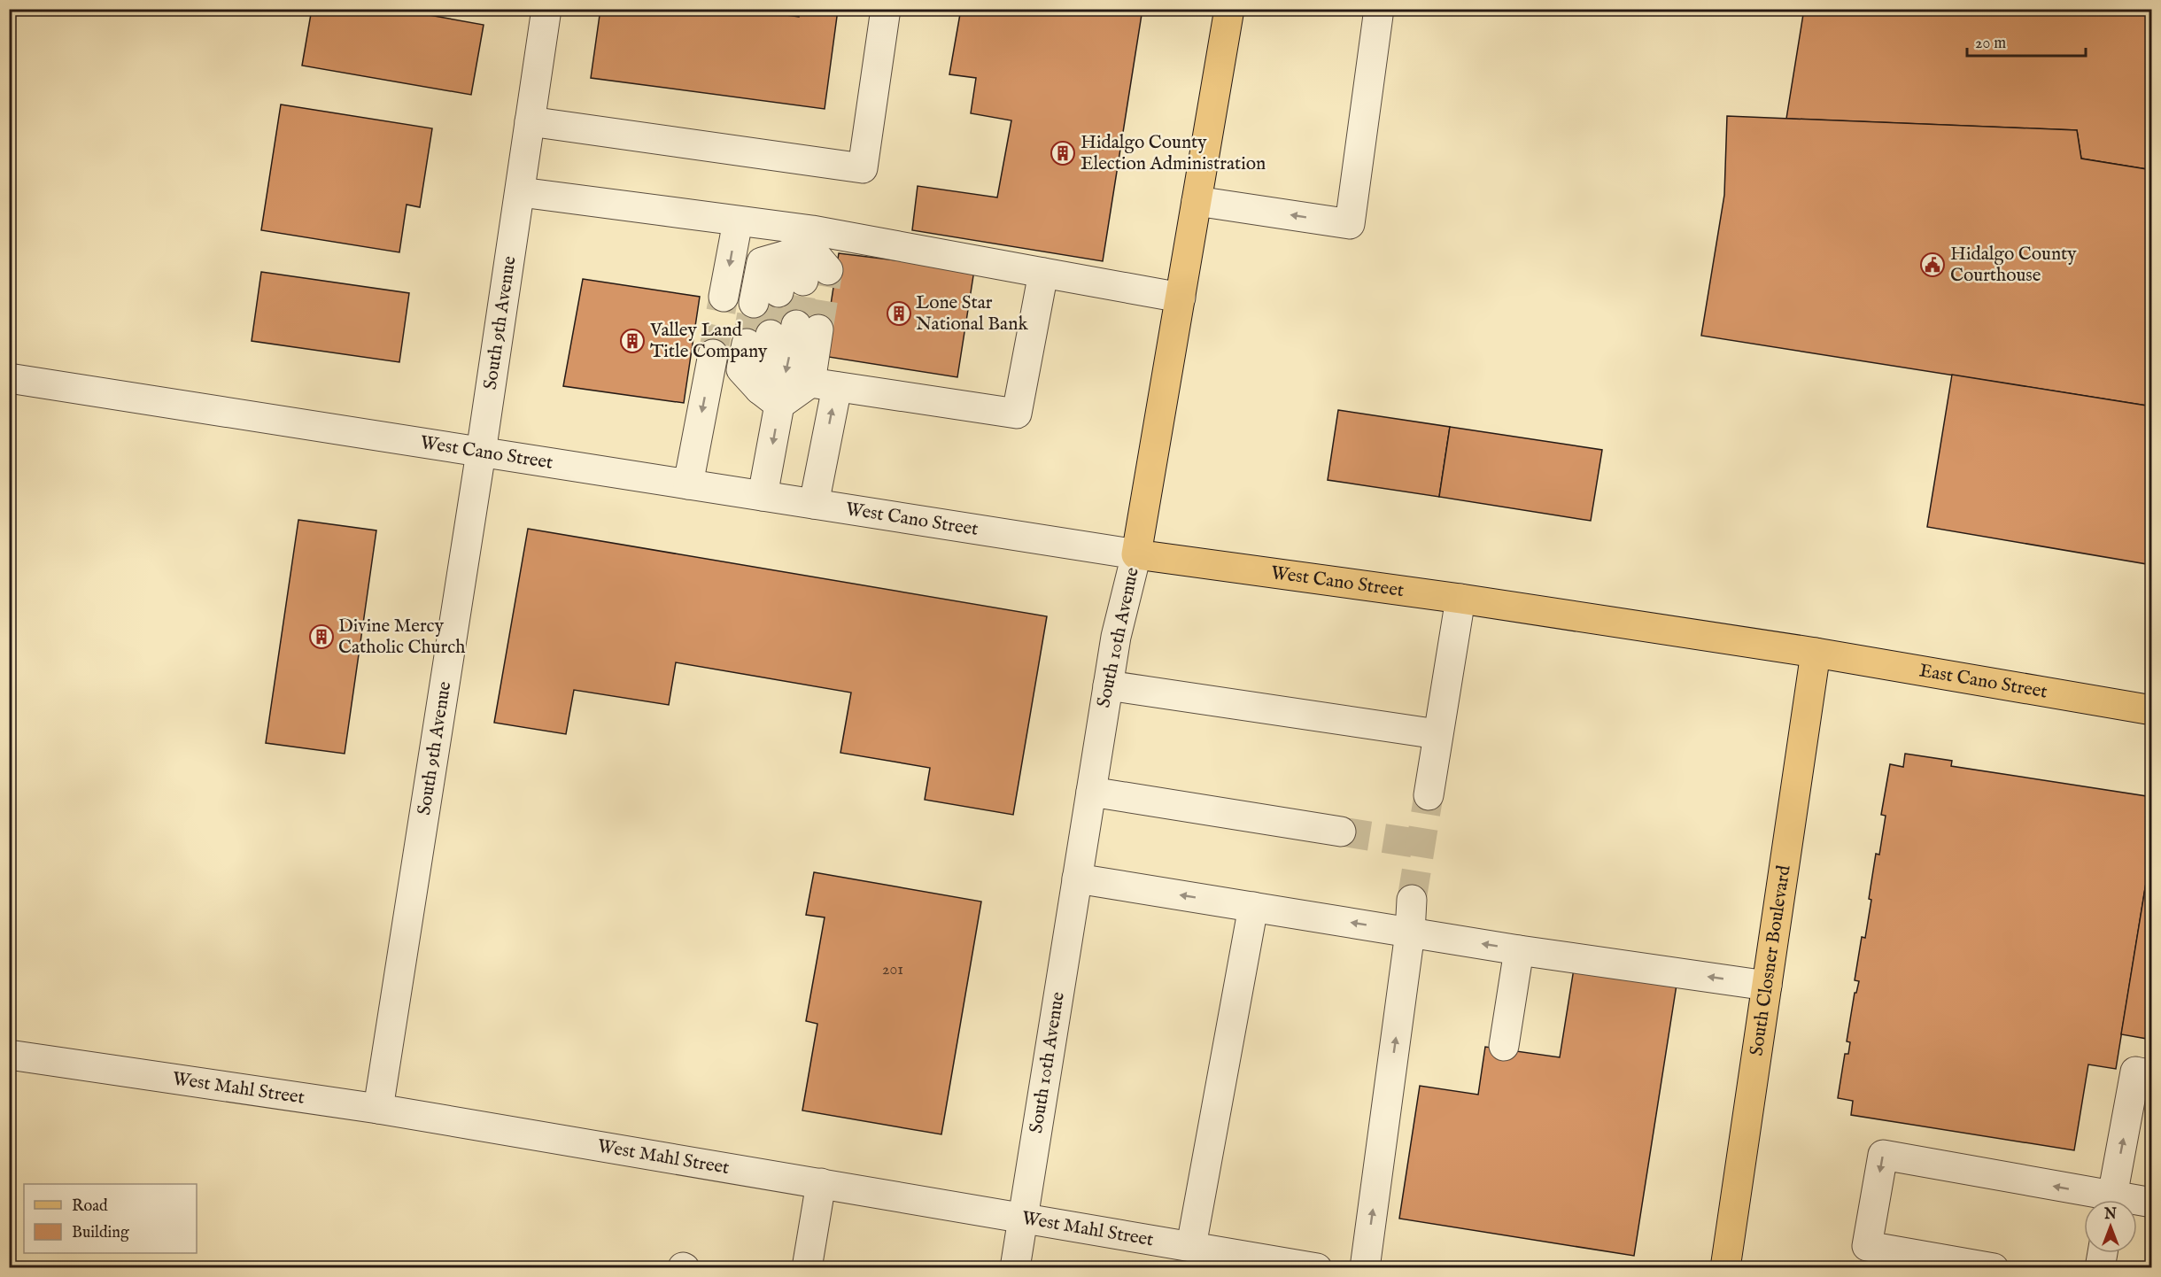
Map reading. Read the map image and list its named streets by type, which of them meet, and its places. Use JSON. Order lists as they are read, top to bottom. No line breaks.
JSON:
{"streets":{"main road":["West Cano Street","South 10th Avenue","East Cano Street","South Closner Boulevard"],"street":["South 9th Avenue","West Mahl Street"]},"crossings":[["South 9th Avenue","West Cano Street"],["South 9th Avenue","West Mahl Street"],["West Cano Street","South 10th Avenue"],["West Cano Street","East Cano Street"],["West Cano Street","South Closner Boulevard"],["South 10th Avenue","West Mahl Street"],["East Cano Street","South Closner Boulevard"]],"places":{"building":["Hidalgo County Election Administration","Lone Star National Bank","Valley Land Title Company","Divine Mercy Catholic Church"],"public building":["Hidalgo County Courthouse"]},"house_numbers":["201"],"legend":["Road","Building"],"scale_bar":"20 m","north":"top"}
